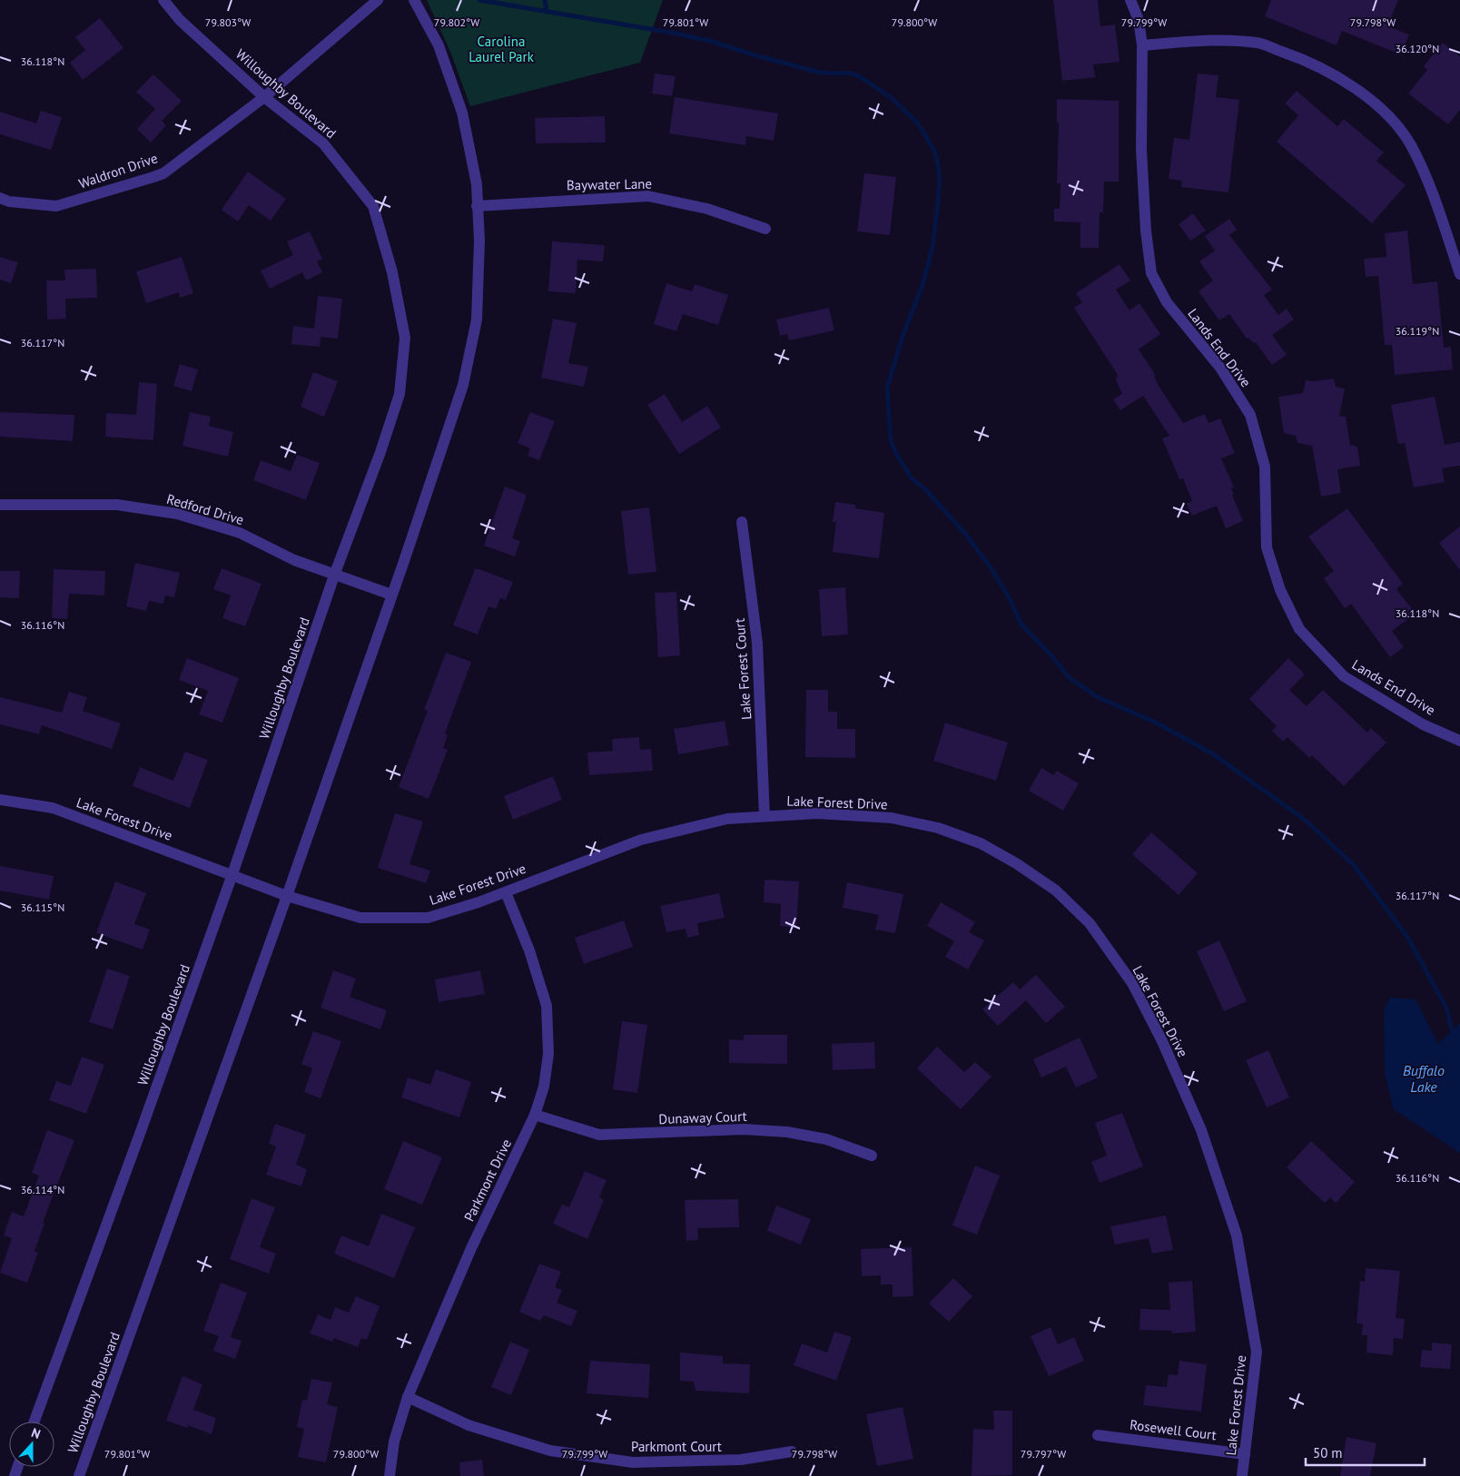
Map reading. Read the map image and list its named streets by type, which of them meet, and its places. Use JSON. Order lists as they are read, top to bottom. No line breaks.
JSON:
{"streets":{"street":["Willoughby Boulevard","Waldron Drive","Baywater Lane","Lands End Drive","Redford Drive","Lake Forest Court","Lake Forest Drive","Dunaway Court","Parkmont Drive","Rosewell Court","Parkmont Court"]},"crossings":[["Willoughby Boulevard","Waldron Drive"],["Willoughby Boulevard","Baywater Lane"],["Willoughby Boulevard","Redford Drive"],["Willoughby Boulevard","Lake Forest Drive"],["Lake Forest Court","Lake Forest Drive"],["Lake Forest Drive","Parkmont Drive"],["Lake Forest Drive","Rosewell Court"],["Dunaway Court","Parkmont Drive"],["Parkmont Drive","Parkmont Court"]],"water":["Buffalo Lake"],"parks":["Carolina Laurel Park"],"scale_bar":"50 m","north":"top","coordinates":["79.803°W","79.801°W","79.800°W","79.799°W","79.798°W","79.802°W","36.120°N","36.118°N","36.119°N","36.117°N","36.116°N","36.115°N","36.114°N","79.797°W"]}
